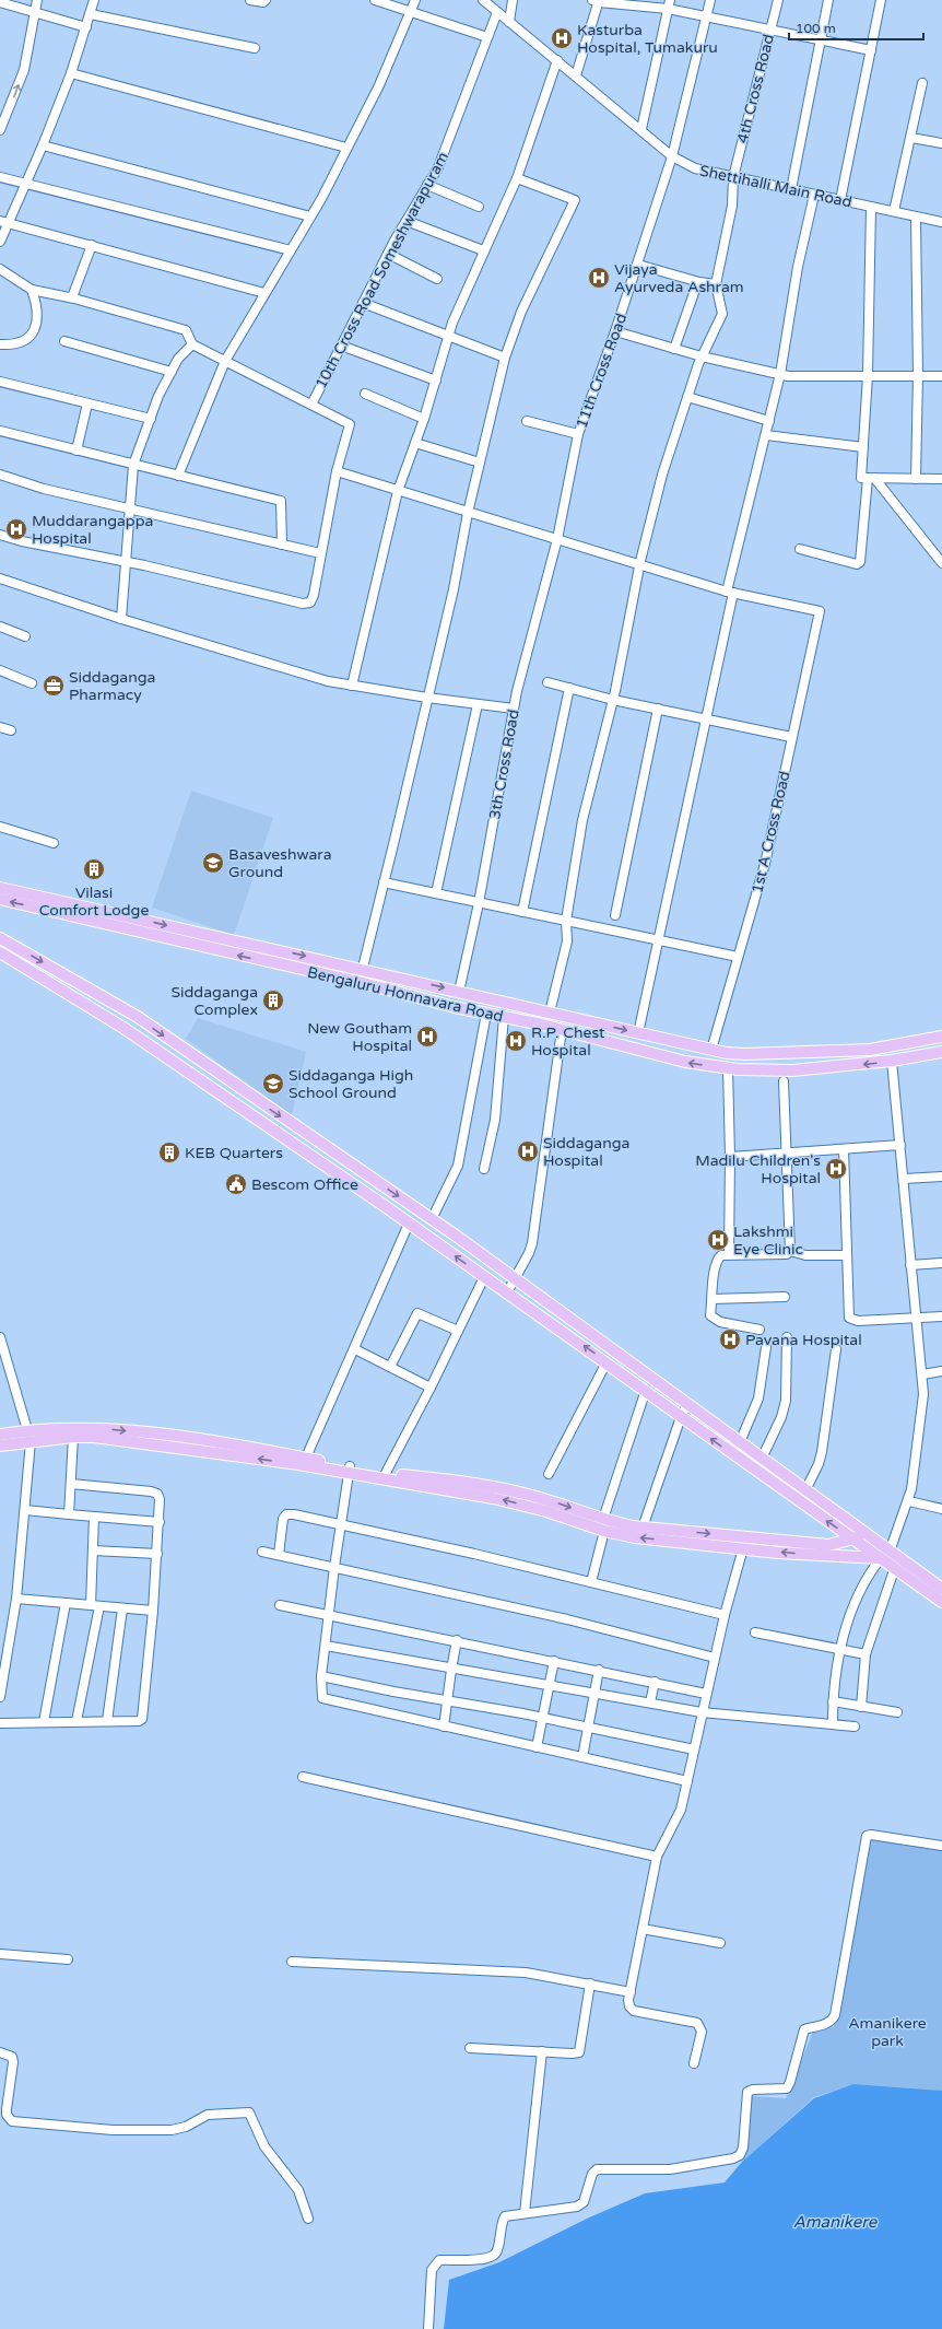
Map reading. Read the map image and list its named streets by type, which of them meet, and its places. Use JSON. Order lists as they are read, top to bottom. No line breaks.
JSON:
{"streets":{"main road":["Bengaluru Honnavara Road"],"street":["4th Cross Road","Shettihalli Main Road","10th Cross Road Someshwarapuram","11th Cross Road","3th Cross Road","1st A Cross Road"]},"crossings":[["4th Cross Road","Shettihalli Main Road"],["Shettihalli Main Road","10th Cross Road Someshwarapuram"],["Shettihalli Main Road","11th Cross Road"],["11th Cross Road","3th Cross Road"],["3th Cross Road","Bengaluru Honnavara Road"],["1st A Cross Road","Bengaluru Honnavara Road"]],"water":["Amanikere"],"parks":["Amanikere park"],"places":{"hospital":["Kasturba Hospital, Tumakuru","Vijaya Ayurveda Ashram","Muddarangappa Hospital","New Goutham Hospital","R.P. Chest Hospital","Siddaganga Hospital","Madilu Children's Hospital","Lakshmi Eye Clinic","Pavana Hospital"],"office":["Siddaganga Pharmacy"],"school or university":["Basaveshwara Ground","Siddaganga High School Ground"],"building":["Vilasi Comfort Lodge","Siddaganga Complex","KEB Quarters"],"public building":["Bescom Office"]},"scale_bar":"100 m"}
